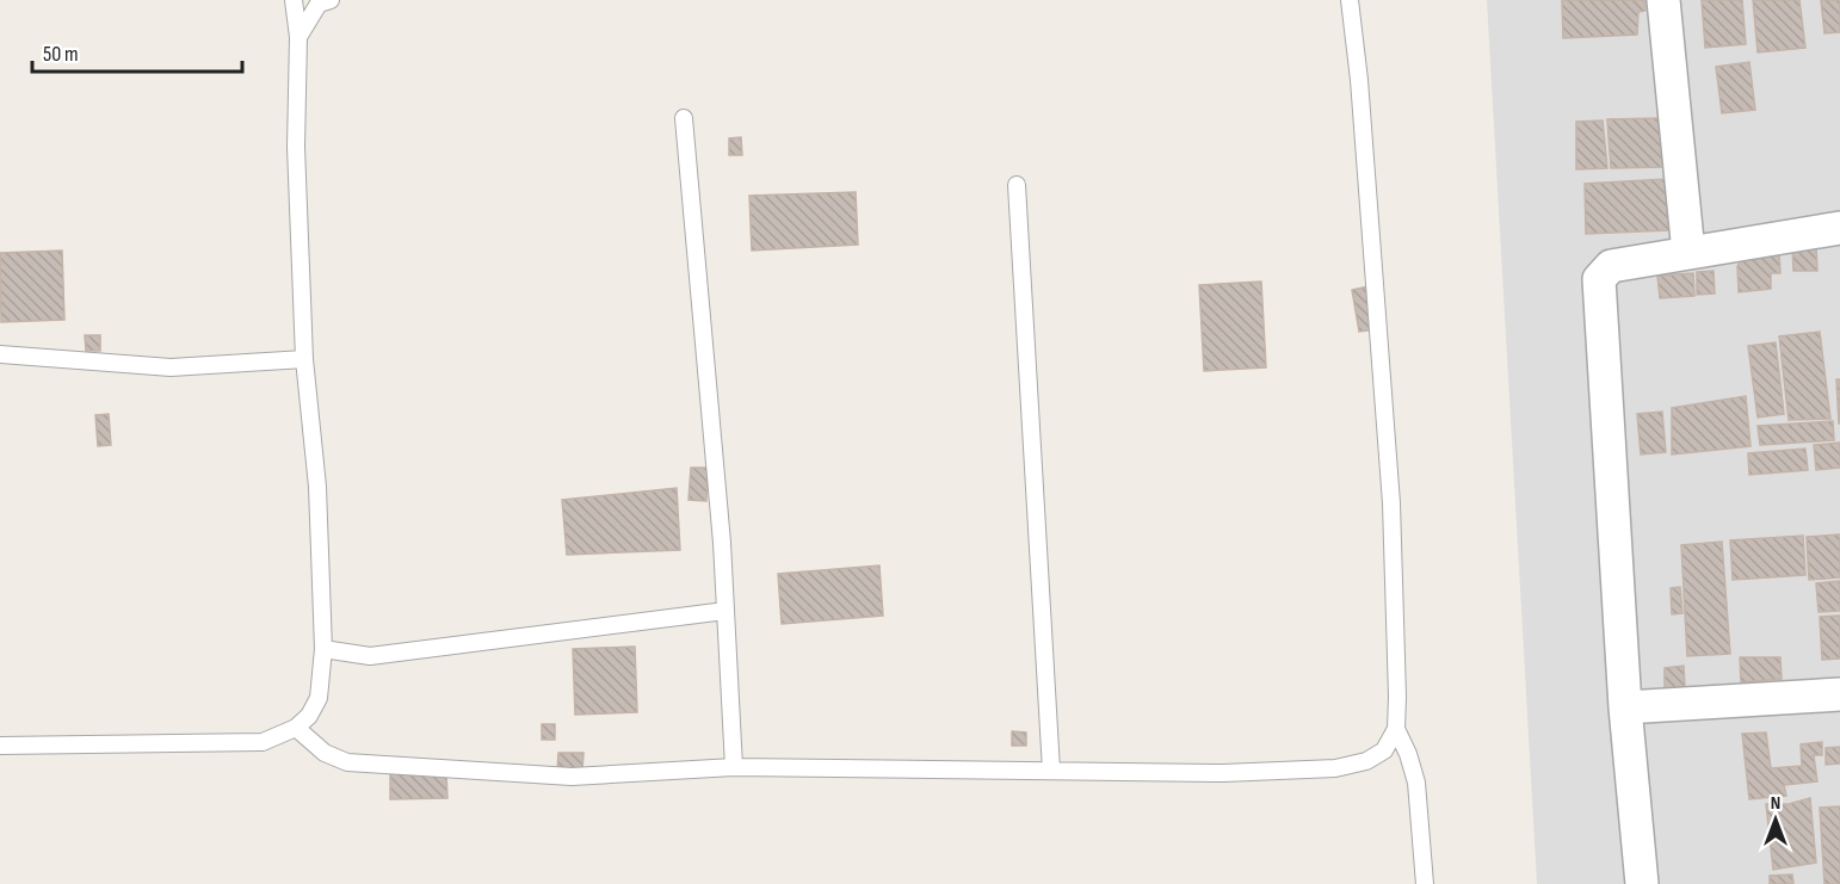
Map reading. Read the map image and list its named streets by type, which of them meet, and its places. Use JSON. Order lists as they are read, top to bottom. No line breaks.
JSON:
{"scale_bar":"50 m","north":"top"}
